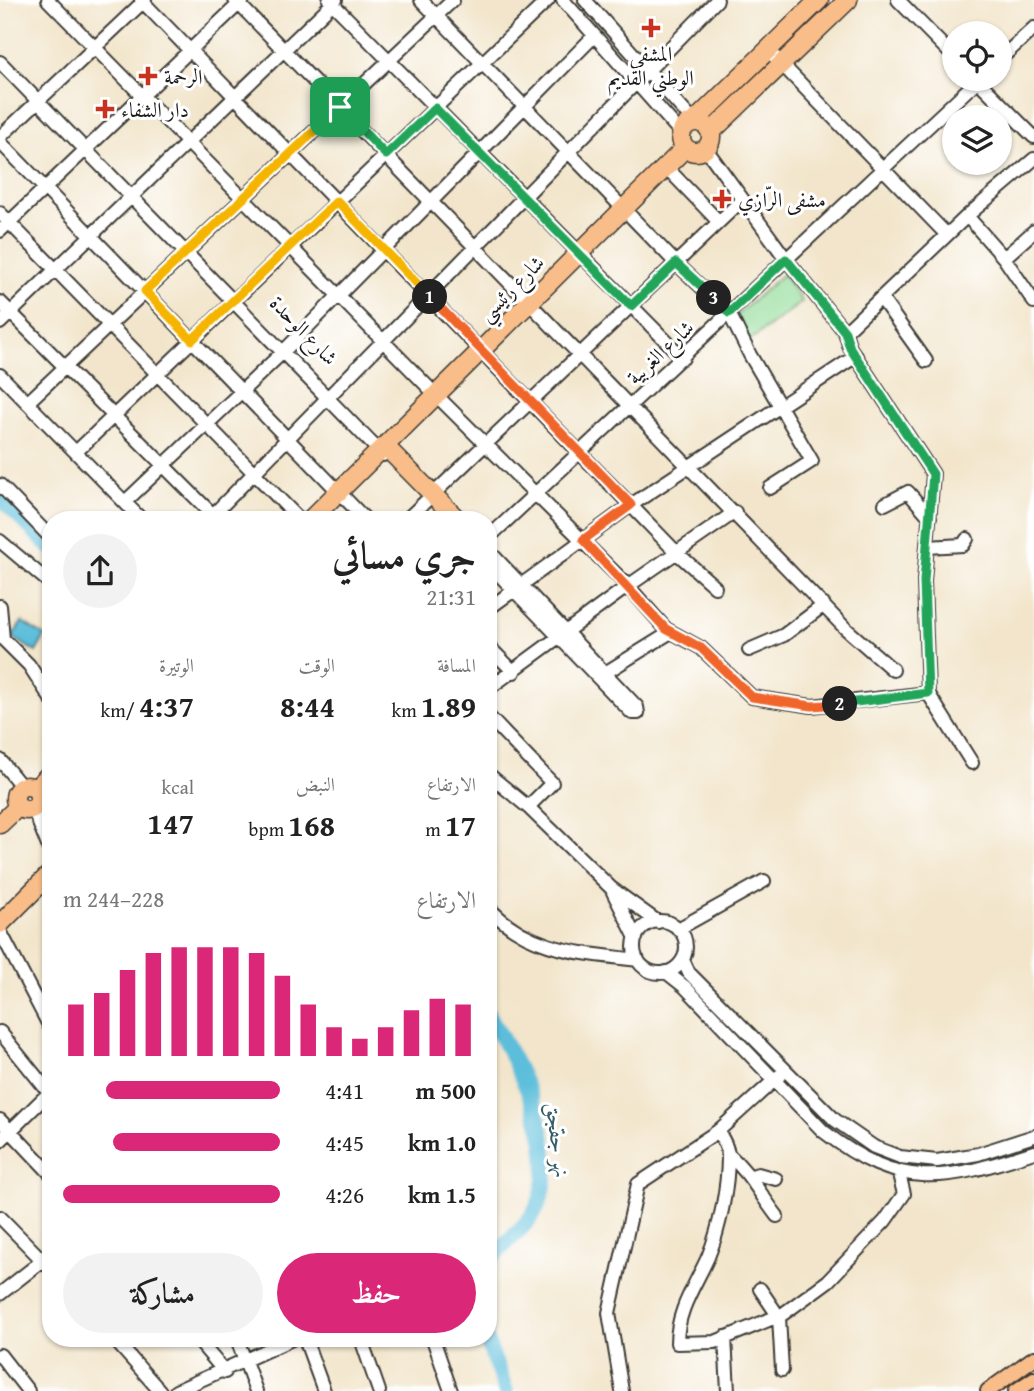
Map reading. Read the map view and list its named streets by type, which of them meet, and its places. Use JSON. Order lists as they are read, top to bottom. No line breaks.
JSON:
{"streets":{"highway":["شارع رئيسي","شارع الوحدة"],"street":["شارع الغربية"]},"crossings":[["شارع رئيسي","شارع الوحدة"]],"water":["نهر جقجق"],"places":{"health":["المشفى الوطني القديم","الرحمة","دار الشفاء","مشفى الرّازي"]},"page":{"pins":["1","3","2"],"heading":["جري مسائي","21:31"],"stats":[["المسافة","1.89 km"],["الوقت","8:44"],["الوتيرة","4:37 /km"],["الارتفاع","17 m"],["النبض","168 bpm"],["kcal","147"]],"chart":["الارتفاع","228–244 m"],"list":[{"name":"500 m","note":"4:41"},{"name":"1.0 km","note":"4:45"},{"name":"1.5 km","note":"4:26"}],"buttons":["حفظ","مشاركة"]}}
